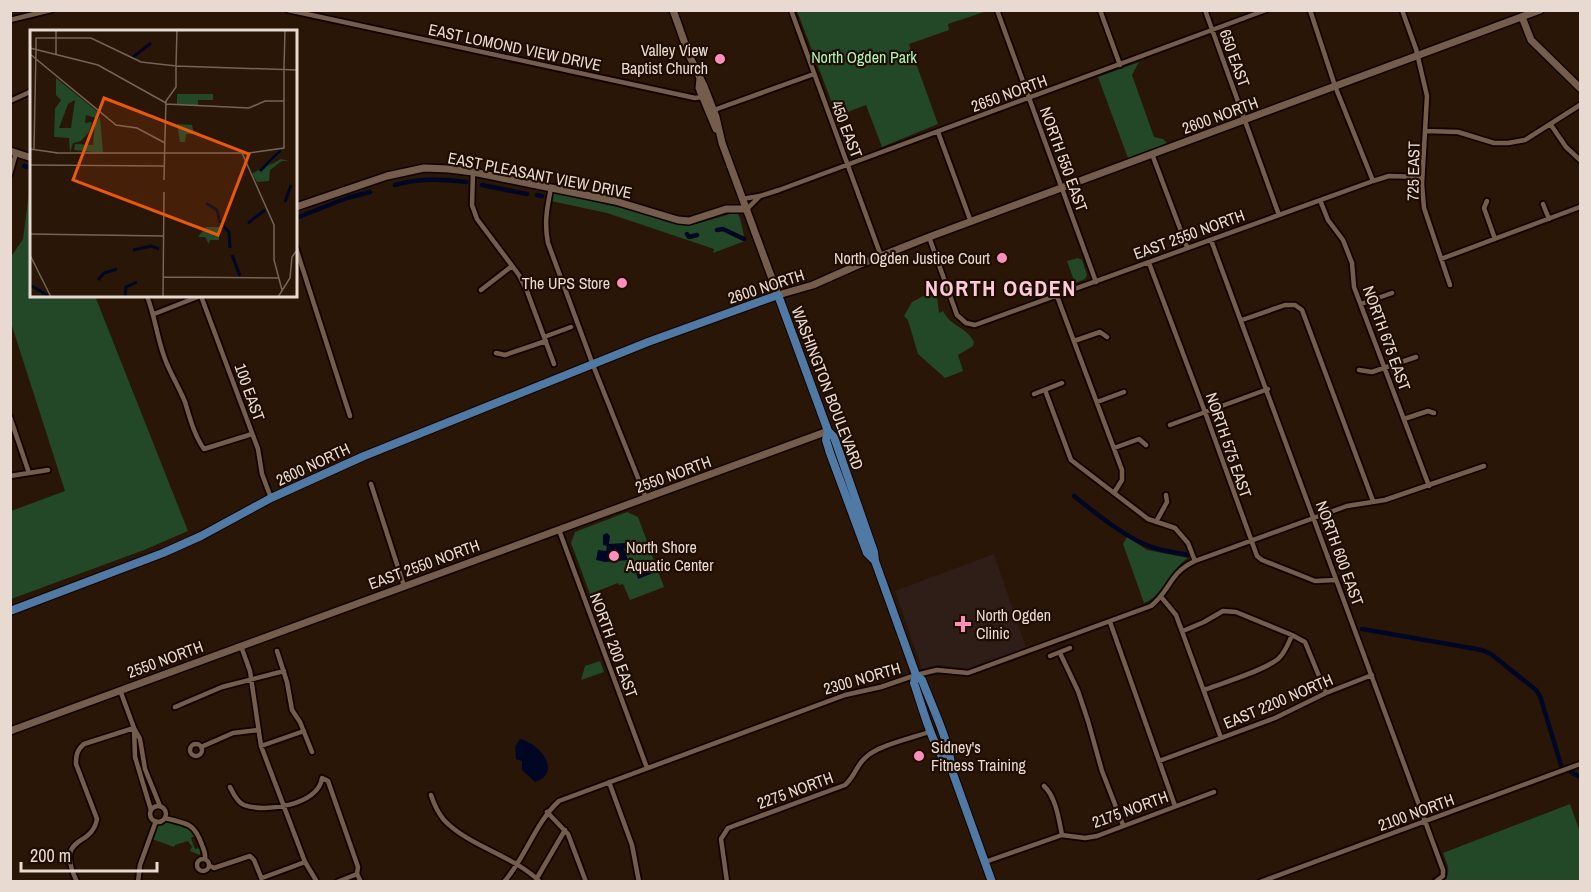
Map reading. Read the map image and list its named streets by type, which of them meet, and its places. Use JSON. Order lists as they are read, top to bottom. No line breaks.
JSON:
{"streets":{"main road":["2600 NORTH","WASHINGTON BOULEVARD"],"street":["EAST LOMOND VIEW DRIVE","650 EAST","2650 NORTH","450 EAST","NORTH 550 EAST","725 EAST","EAST PLEASANT VIEW DRIVE","EAST 2550 NORTH","NORTH 675 EAST","100 EAST","NORTH 575 EAST","2550 NORTH","NORTH 600 EAST","NORTH 200 EAST","2300 NORTH","EAST 2200 NORTH","2275 NORTH","2175 NORTH","2100 NORTH"]},"crossings":[["650 EAST","2650 NORTH"],["650 EAST","2600 NORTH"],["650 EAST","EAST 2550 NORTH"],["2650 NORTH","450 EAST"],["2650 NORTH","NORTH 550 EAST"],["2650 NORTH","EAST PLEASANT VIEW DRIVE"],["2650 NORTH","WASHINGTON BOULEVARD"],["2600 NORTH","450 EAST"],["2600 NORTH","NORTH 550 EAST"],["2600 NORTH","725 EAST"],["2600 NORTH","EAST 2550 NORTH"],["2600 NORTH","WASHINGTON BOULEVARD"],["2600 NORTH","100 EAST"],["NORTH 550 EAST","EAST 2550 NORTH"],["725 EAST","EAST 2550 NORTH"],["EAST PLEASANT VIEW DRIVE","WASHINGTON BOULEVARD"],["EAST 2550 NORTH","NORTH 675 EAST"],["EAST 2550 NORTH","NORTH 575 EAST"],["EAST 2550 NORTH","2550 NORTH"],["EAST 2550 NORTH","NORTH 600 EAST"],["WASHINGTON BOULEVARD","2550 NORTH"],["WASHINGTON BOULEVARD","2300 NORTH"],["WASHINGTON BOULEVARD","2275 NORTH"],["WASHINGTON BOULEVARD","2175 NORTH"],["NORTH 575 EAST","NORTH 600 EAST"],["2550 NORTH","NORTH 200 EAST"],["NORTH 600 EAST","EAST 2200 NORTH"],["NORTH 600 EAST","2100 NORTH"],["NORTH 200 EAST","2300 NORTH"]],"districts":["NORTH OGDEN"],"parks":["North Ogden Park"],"places":{"other":["Valley View Baptist Church","North Ogden Justice Court","The UPS Store","North Shore Aquatic Center","Sidney's Fitness Training"],"health":["North Ogden Clinic"]},"scale_bar":"200 m"}
